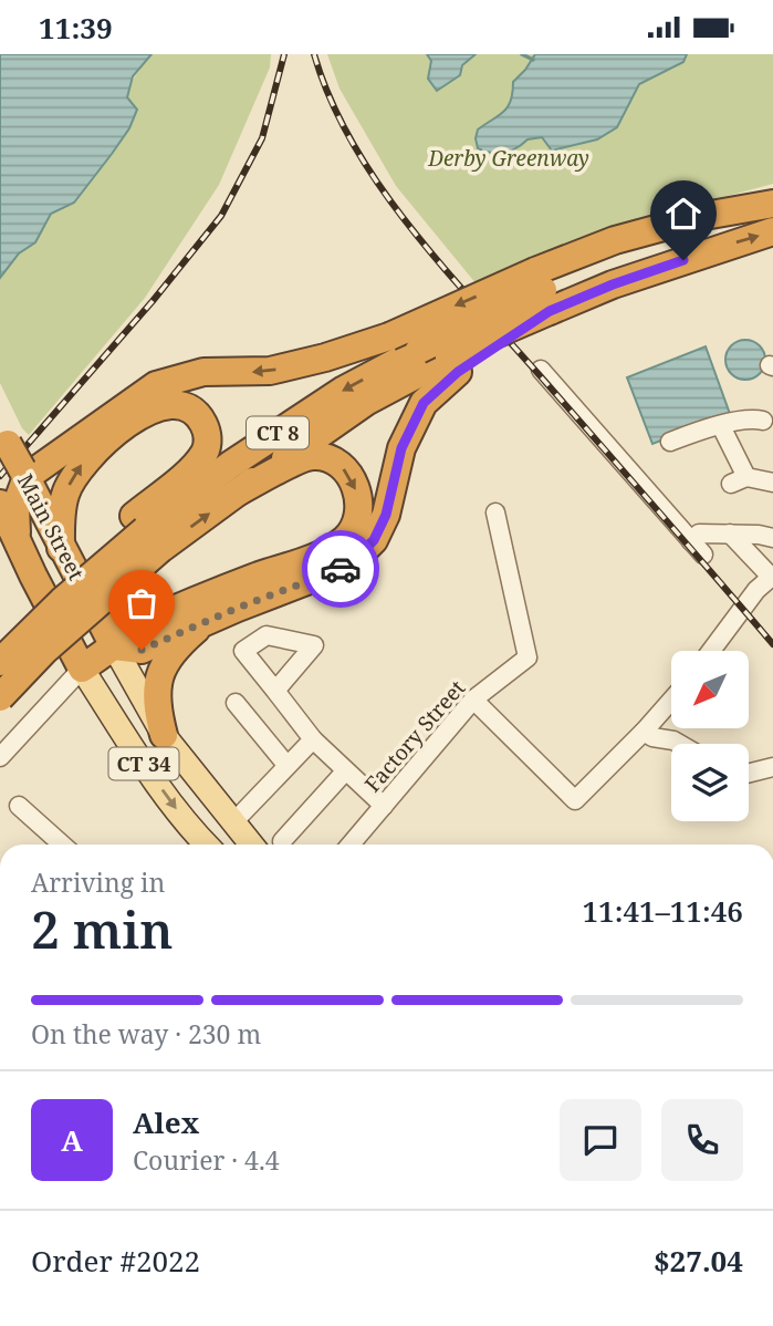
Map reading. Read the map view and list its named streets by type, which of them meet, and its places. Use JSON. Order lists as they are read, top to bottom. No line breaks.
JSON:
{"streets":{"highway":["CT 8","Main Street","CT 34"],"street":["Factory Street"]},"parks":["Derby Greenway"],"north":"bottom left","page":{"status":"11:39","heading":["2 min","Arriving in","11:41–11:46"],"panel":["Alex","Courier · 4.4","Order #2022","$27.04"],"bar":"On the way · 230 m","round":"A"}}
